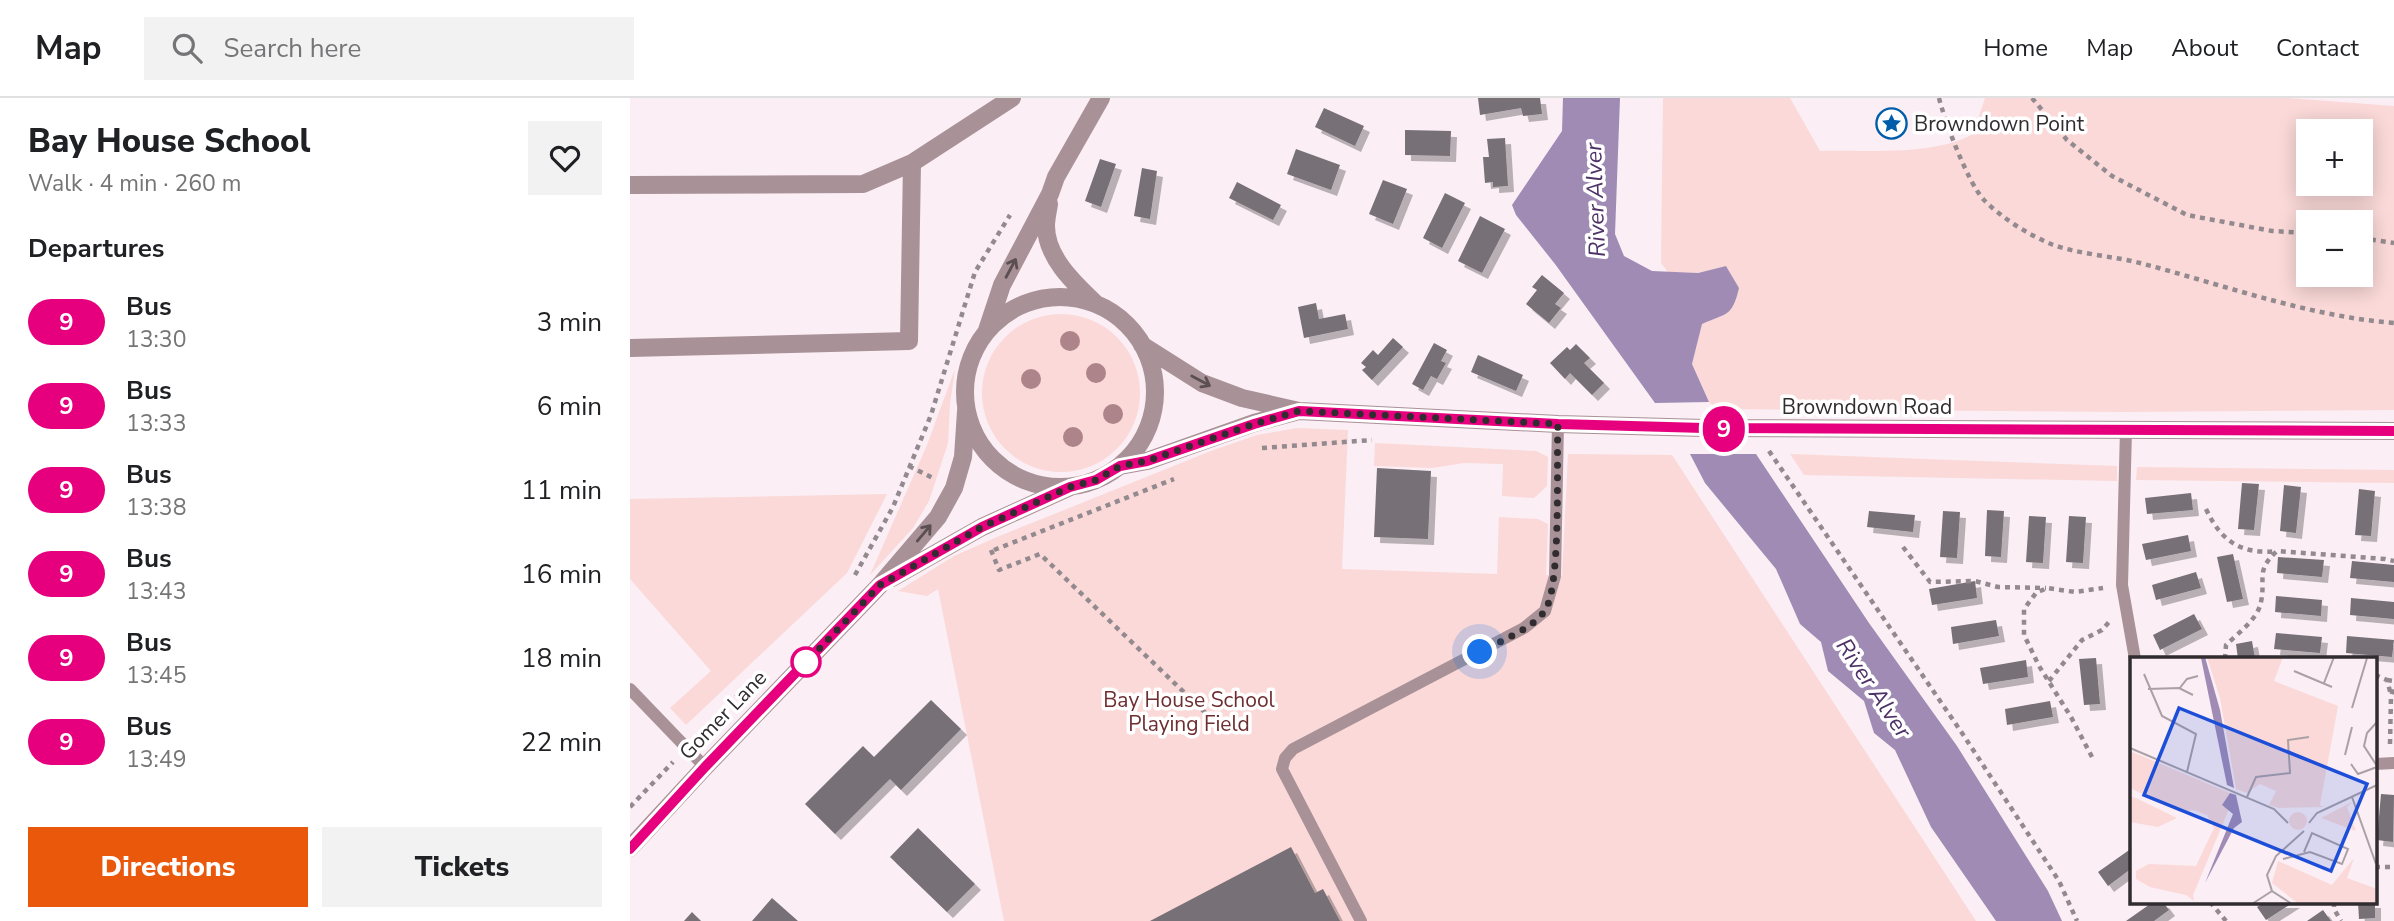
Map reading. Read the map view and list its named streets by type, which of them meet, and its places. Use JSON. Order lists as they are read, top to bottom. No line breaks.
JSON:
{"streets":{"street":["Browndown Road","Gomer Lane"]},"water":["River Alver"],"parks":["Bay House School Playing Field"],"places":{"place":["Browndown Point"]},"lines":["bus line 9"],"page":{"header":"Map","search":"Search here","nav":["Home","Map","About","Contact"],"heading":[["Bay House School","Walk · 4 min · 260 m"],"Departures"],"on_map":"9","map_buttons":["+","−"],"list":[{"mark":"9","name":"Bus","note":"13:30","value":"3 min"},{"mark":"9","name":"Bus","note":"13:33","value":"6 min"},{"mark":"9","name":"Bus","note":"13:38","value":"11 min"},{"mark":"9","name":"Bus","note":"13:43","value":"16 min"},{"mark":"9","name":"Bus","note":"13:45","value":"18 min"},{"mark":"9","name":"Bus","note":"13:49","value":"22 min"}],"buttons":["Directions","Tickets"]}}
